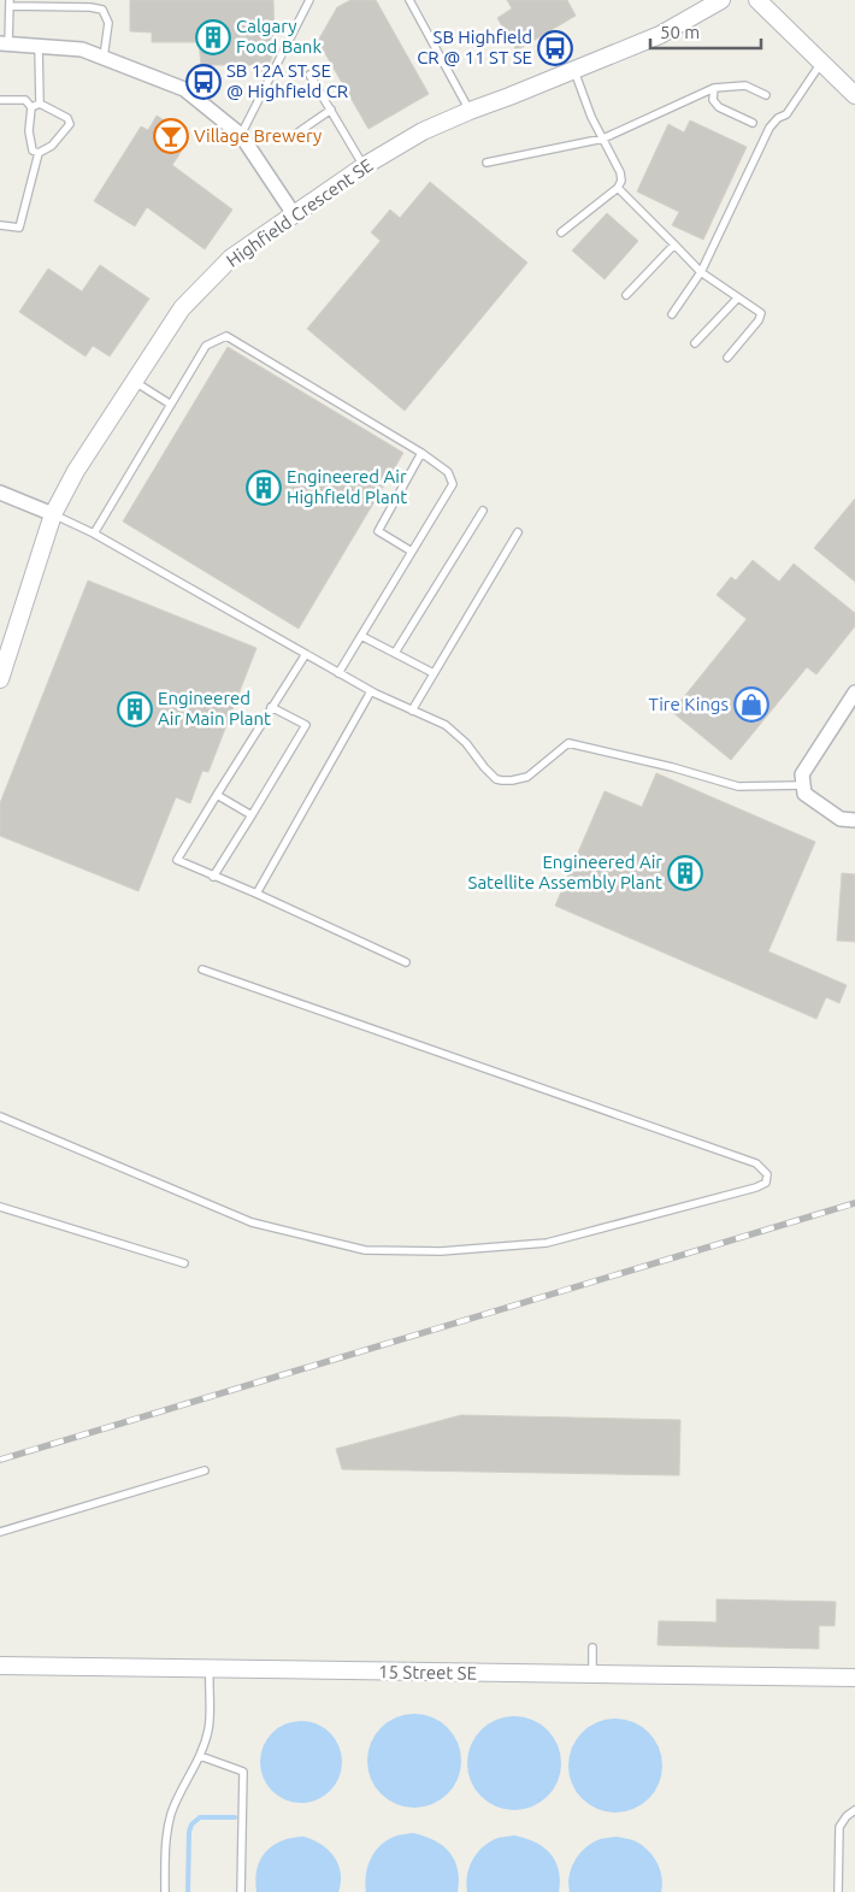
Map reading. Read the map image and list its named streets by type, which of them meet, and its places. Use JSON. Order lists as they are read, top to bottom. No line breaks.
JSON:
{"streets":{"street":["Highfield Crescent SE","15 Street SE"]},"places":{"building":["Calgary Food Bank","Engineered Air Highfield Plant","Engineered Air Main Plant","Engineered Air Satellite Assembly Plant"],"bus stop":["SB Highfield CR @ 11 ST SE","SB 12A ST SE @ Highfield CR"],"bar":["Village Brewery"],"shop":["Tire Kings"]},"scale_bar":"50 m"}
